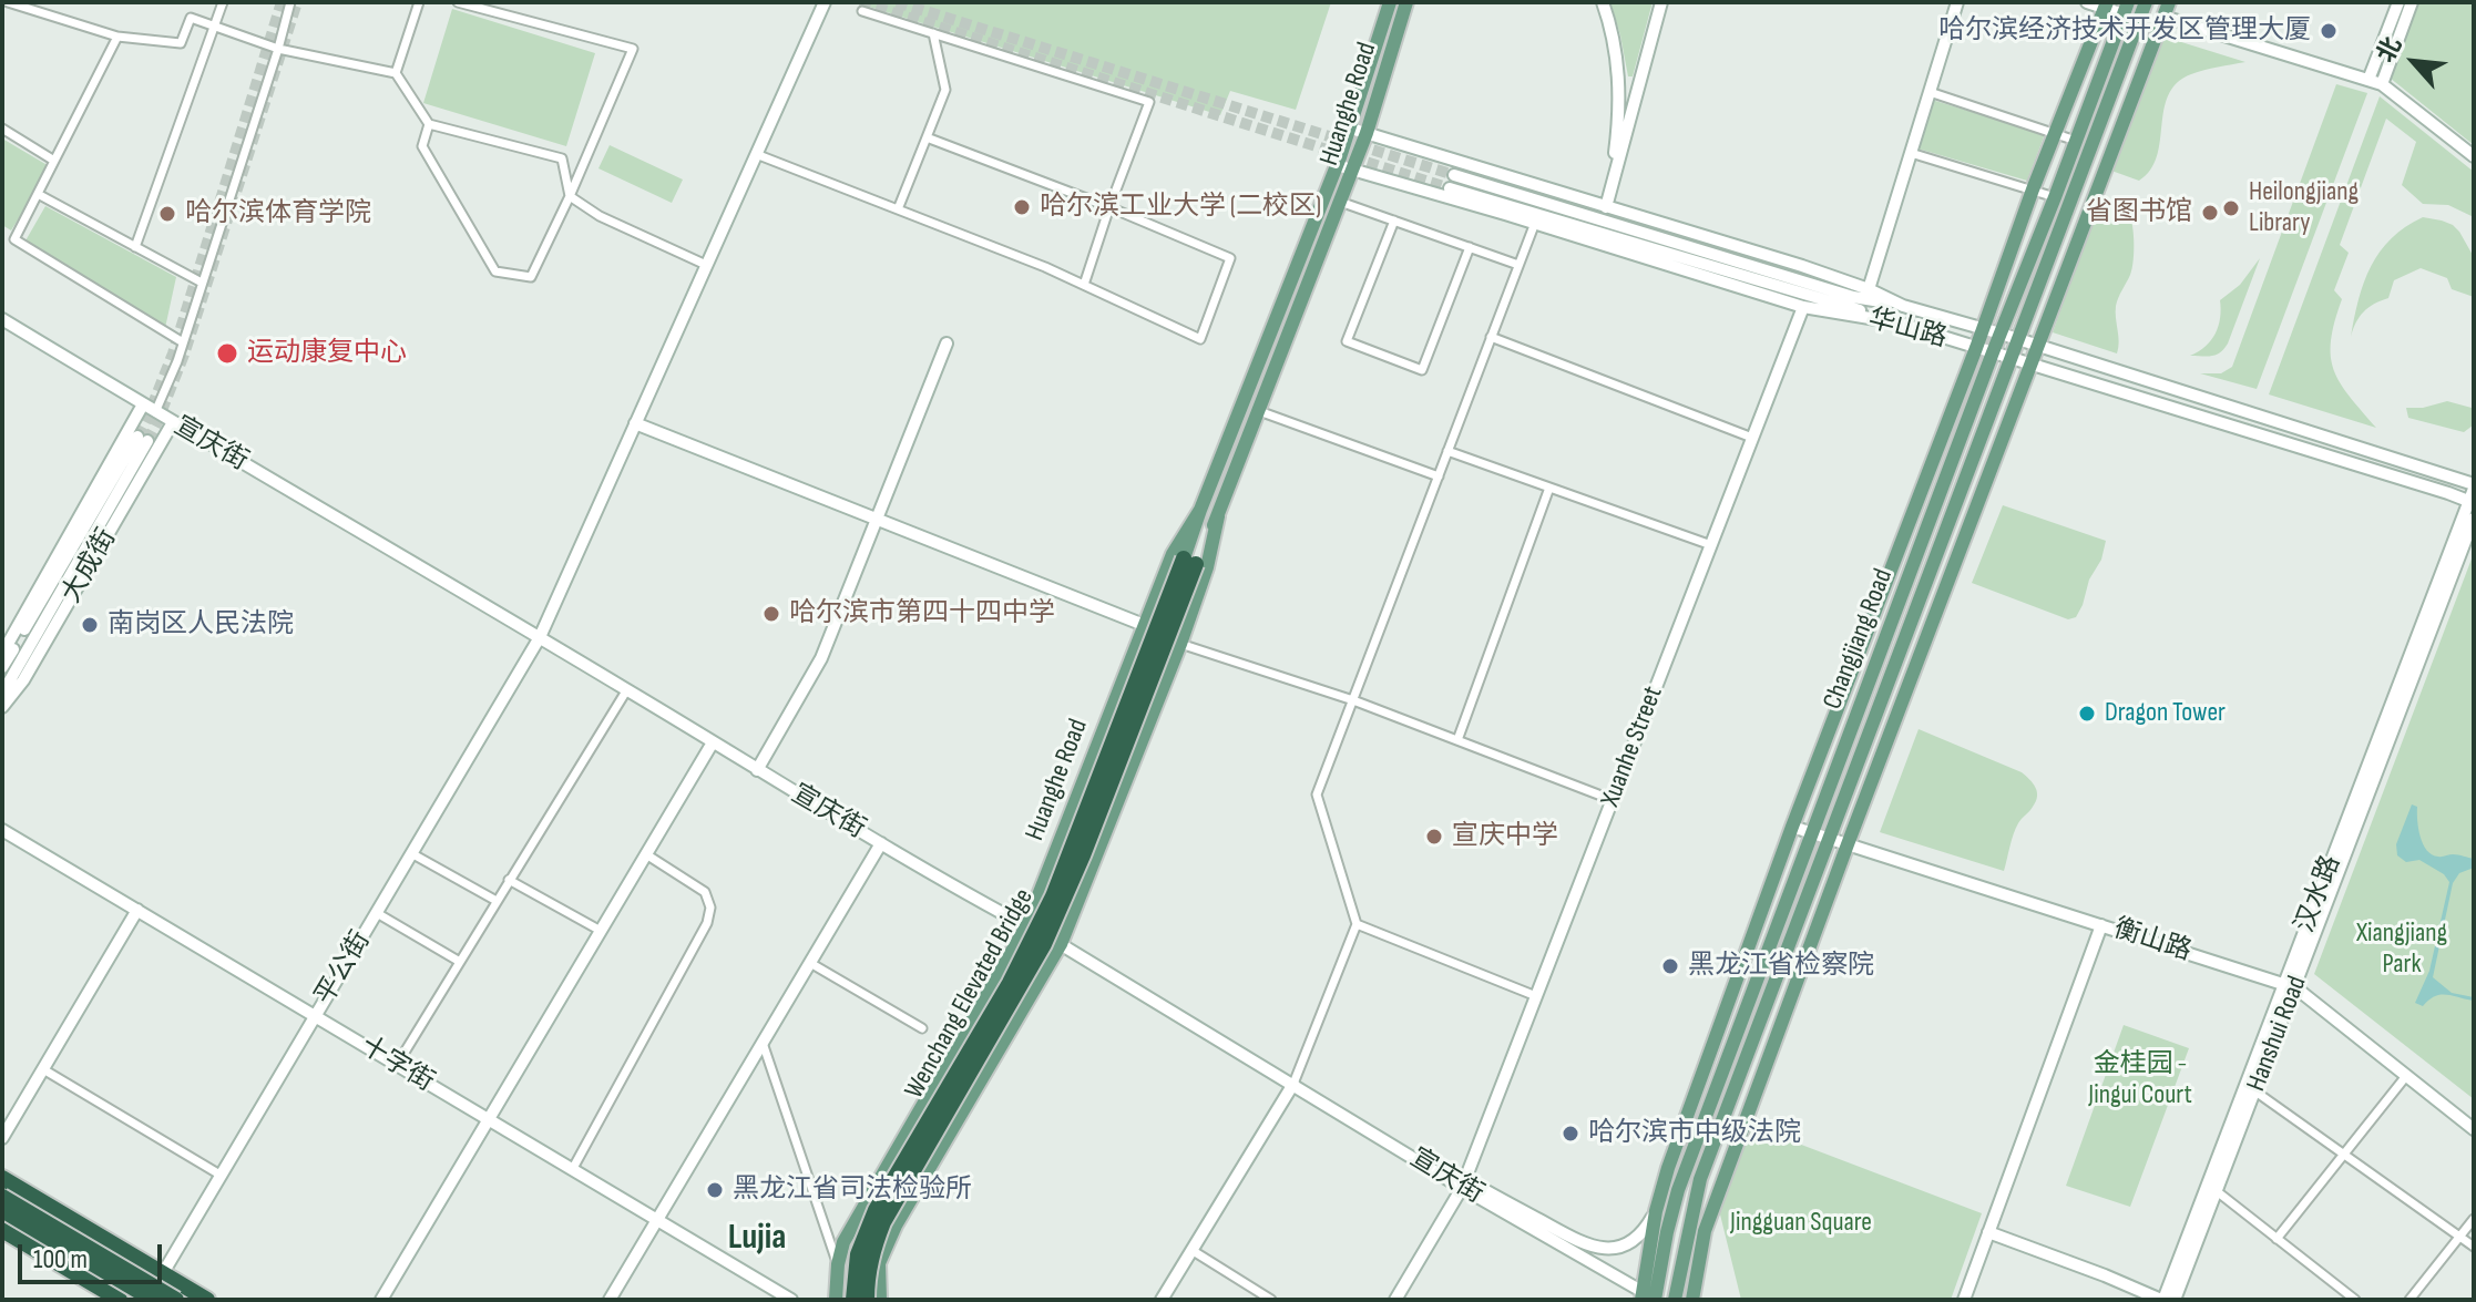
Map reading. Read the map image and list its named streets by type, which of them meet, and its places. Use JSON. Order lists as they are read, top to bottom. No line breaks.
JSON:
{"streets":{"highway":["Wenchang Elevated Bridge"],"main road":["Huanghe Road","Changjiang Road"],"street":["华山路","宣庆街","大成街","Xuanhe Street","汉水路","衡山路","平公街","Hanshui Road","十字街"]},"crossings":[["Huanghe Road","华山路"],["Huanghe Road","宣庆街"],["Huanghe Road","Wenchang Elevated Bridge"],["华山路","Changjiang Road"],["华山路","Xuanhe Street"],["华山路","汉水路"],["宣庆街","大成街"],["宣庆街","Changjiang Road"],["宣庆街","Xuanhe Street"],["宣庆街","平公街"],["Changjiang Road","衡山路"],["汉水路","衡山路"],["汉水路","Hanshui Road"],["衡山路","Hanshui Road"],["平公街","十字街"]],"districts":["Lujia"],"parks":["Xiangjiang Park","金桂园 - Jingui Court","Jingguan Square"],"places":["哈尔滨经济技术开发区管理大厦","哈尔滨工业大学 (二校区)","Heilongjiang Library","省图书馆","哈尔滨体育学院","运动康复中心","哈尔滨市第四十四中学","南岗区人民法院","Dragon Tower","宣庆中学","黑龙江省检察院","哈尔滨市中级法院","黑龙江省司法检验所"],"scale_bar":"100 m","north":"top left"}
